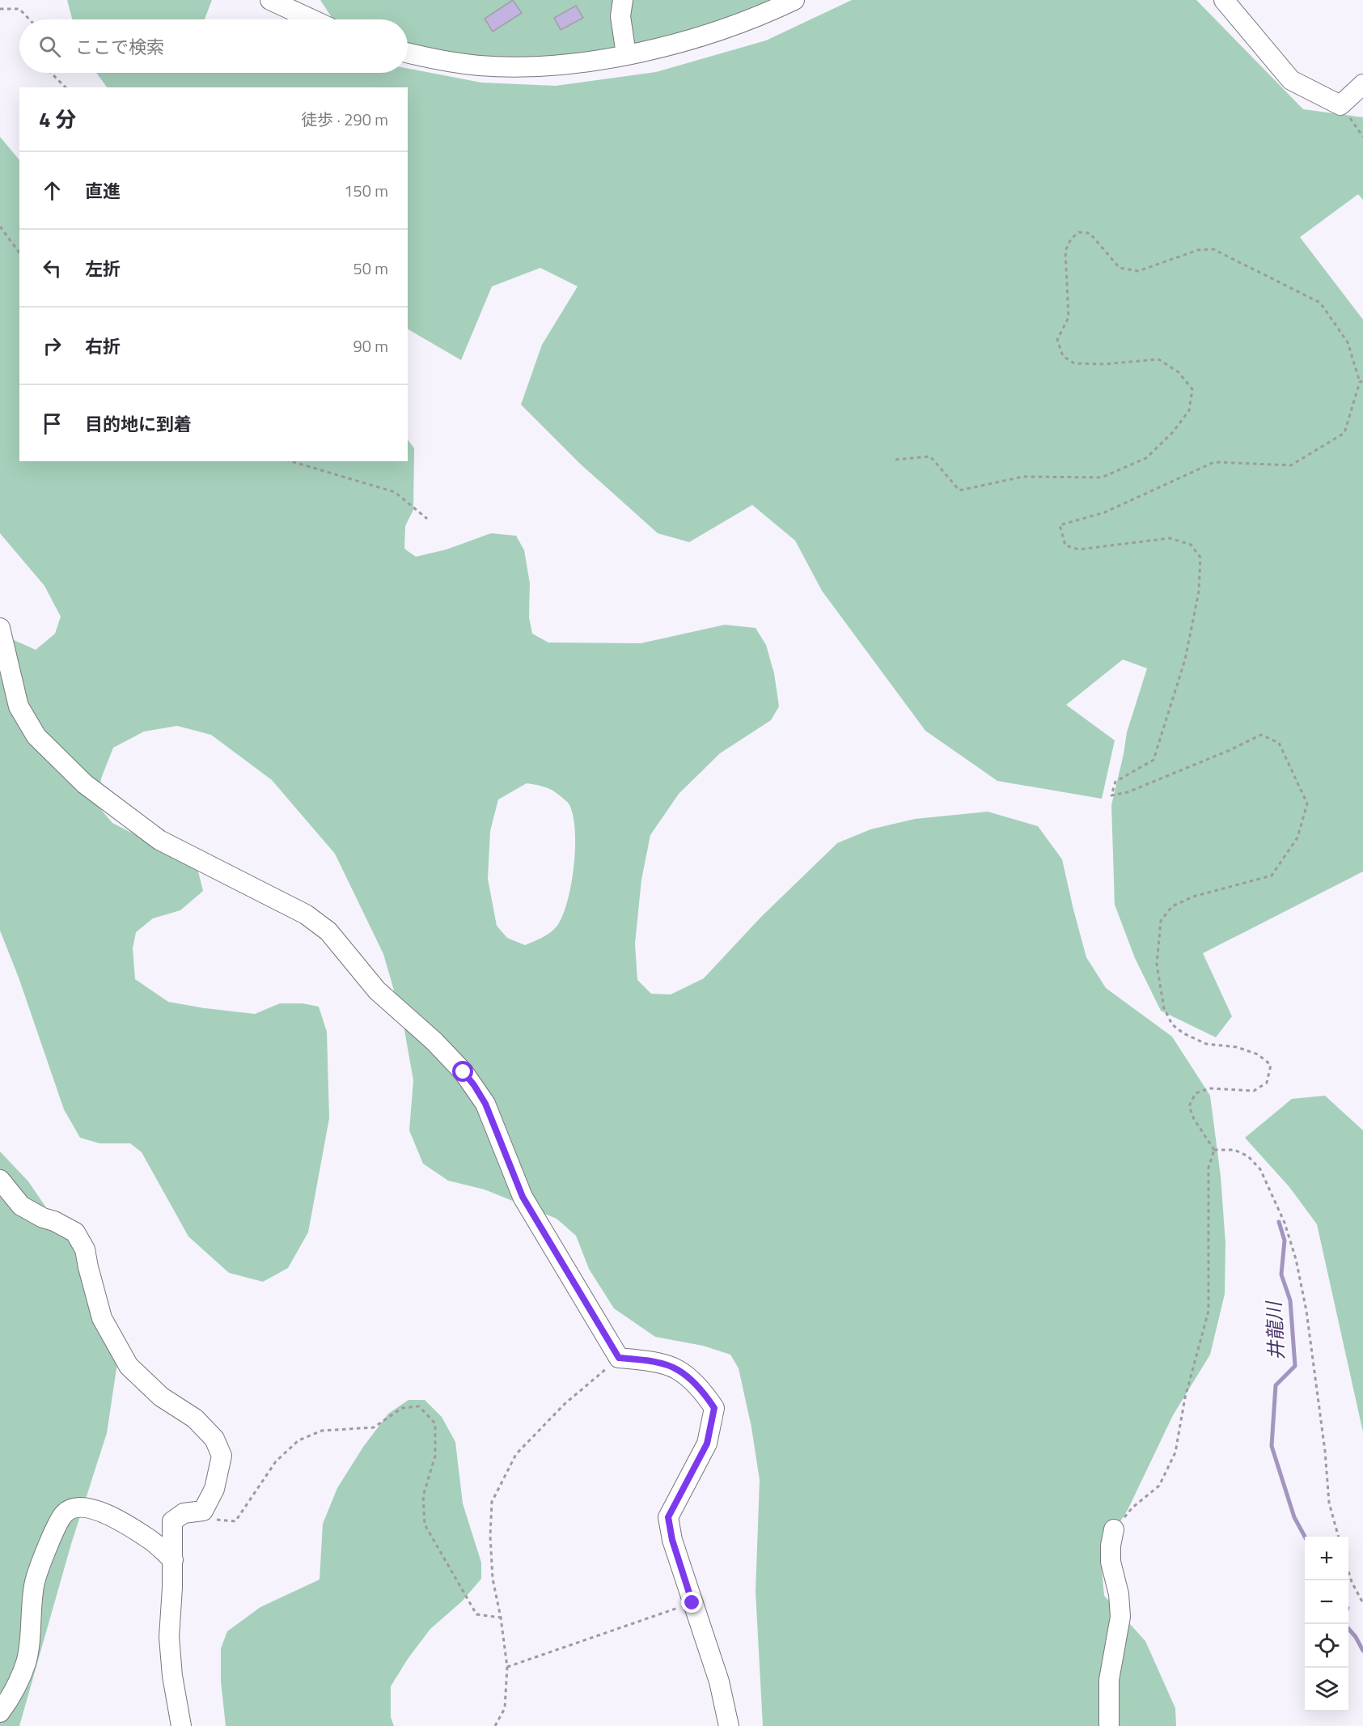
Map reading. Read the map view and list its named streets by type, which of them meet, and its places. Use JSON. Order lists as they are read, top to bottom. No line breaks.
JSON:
{"water":["井龍川"],"page":{"search":"ここで検索","heading":["4 分","徒歩 · 290 m"],"list":[["直進","150 m"],["左折","50 m"],["右折","90 m"],"目的地に到着"],"map_buttons":["+","−"]}}
